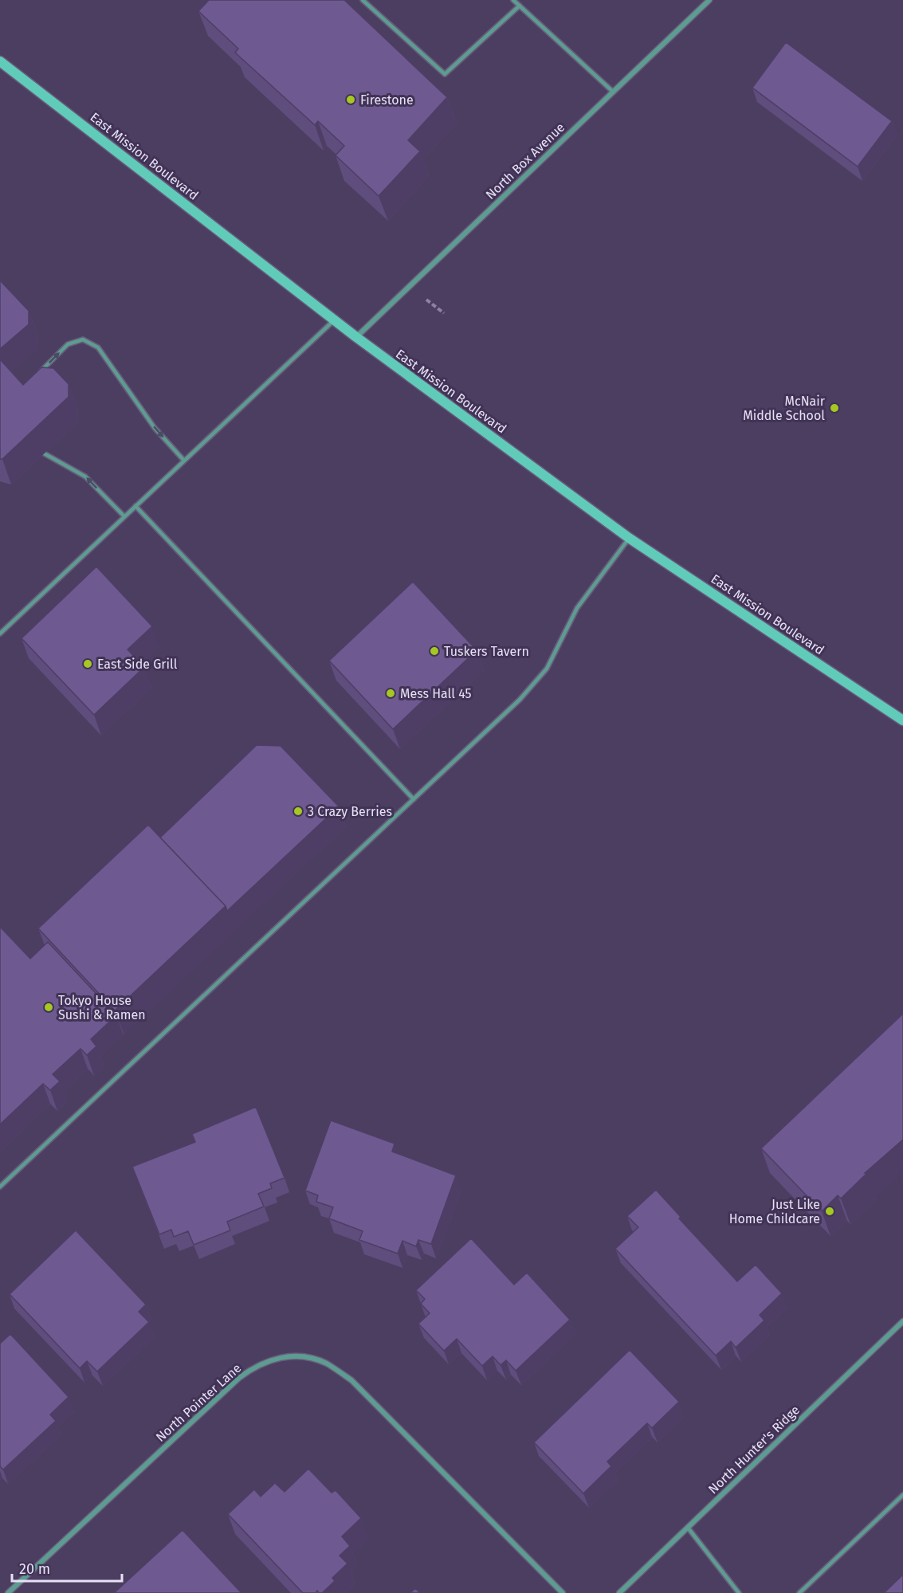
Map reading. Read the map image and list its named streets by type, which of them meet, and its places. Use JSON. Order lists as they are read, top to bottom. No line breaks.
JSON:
{"streets":{"main road":["East Mission Boulevard"],"street":["North Box Avenue","North Pointer Lane","North Hunter's Ridge"]},"crossings":[["East Mission Boulevard","North Box Avenue"]],"places":["Firestone","McNair Middle School","Tuskers Tavern","East Side Grill","Mess Hall 45","3 Crazy Berries","Tokyo House Sushi & Ramen","Just Like Home Childcare"],"scale_bar":"20 m"}
